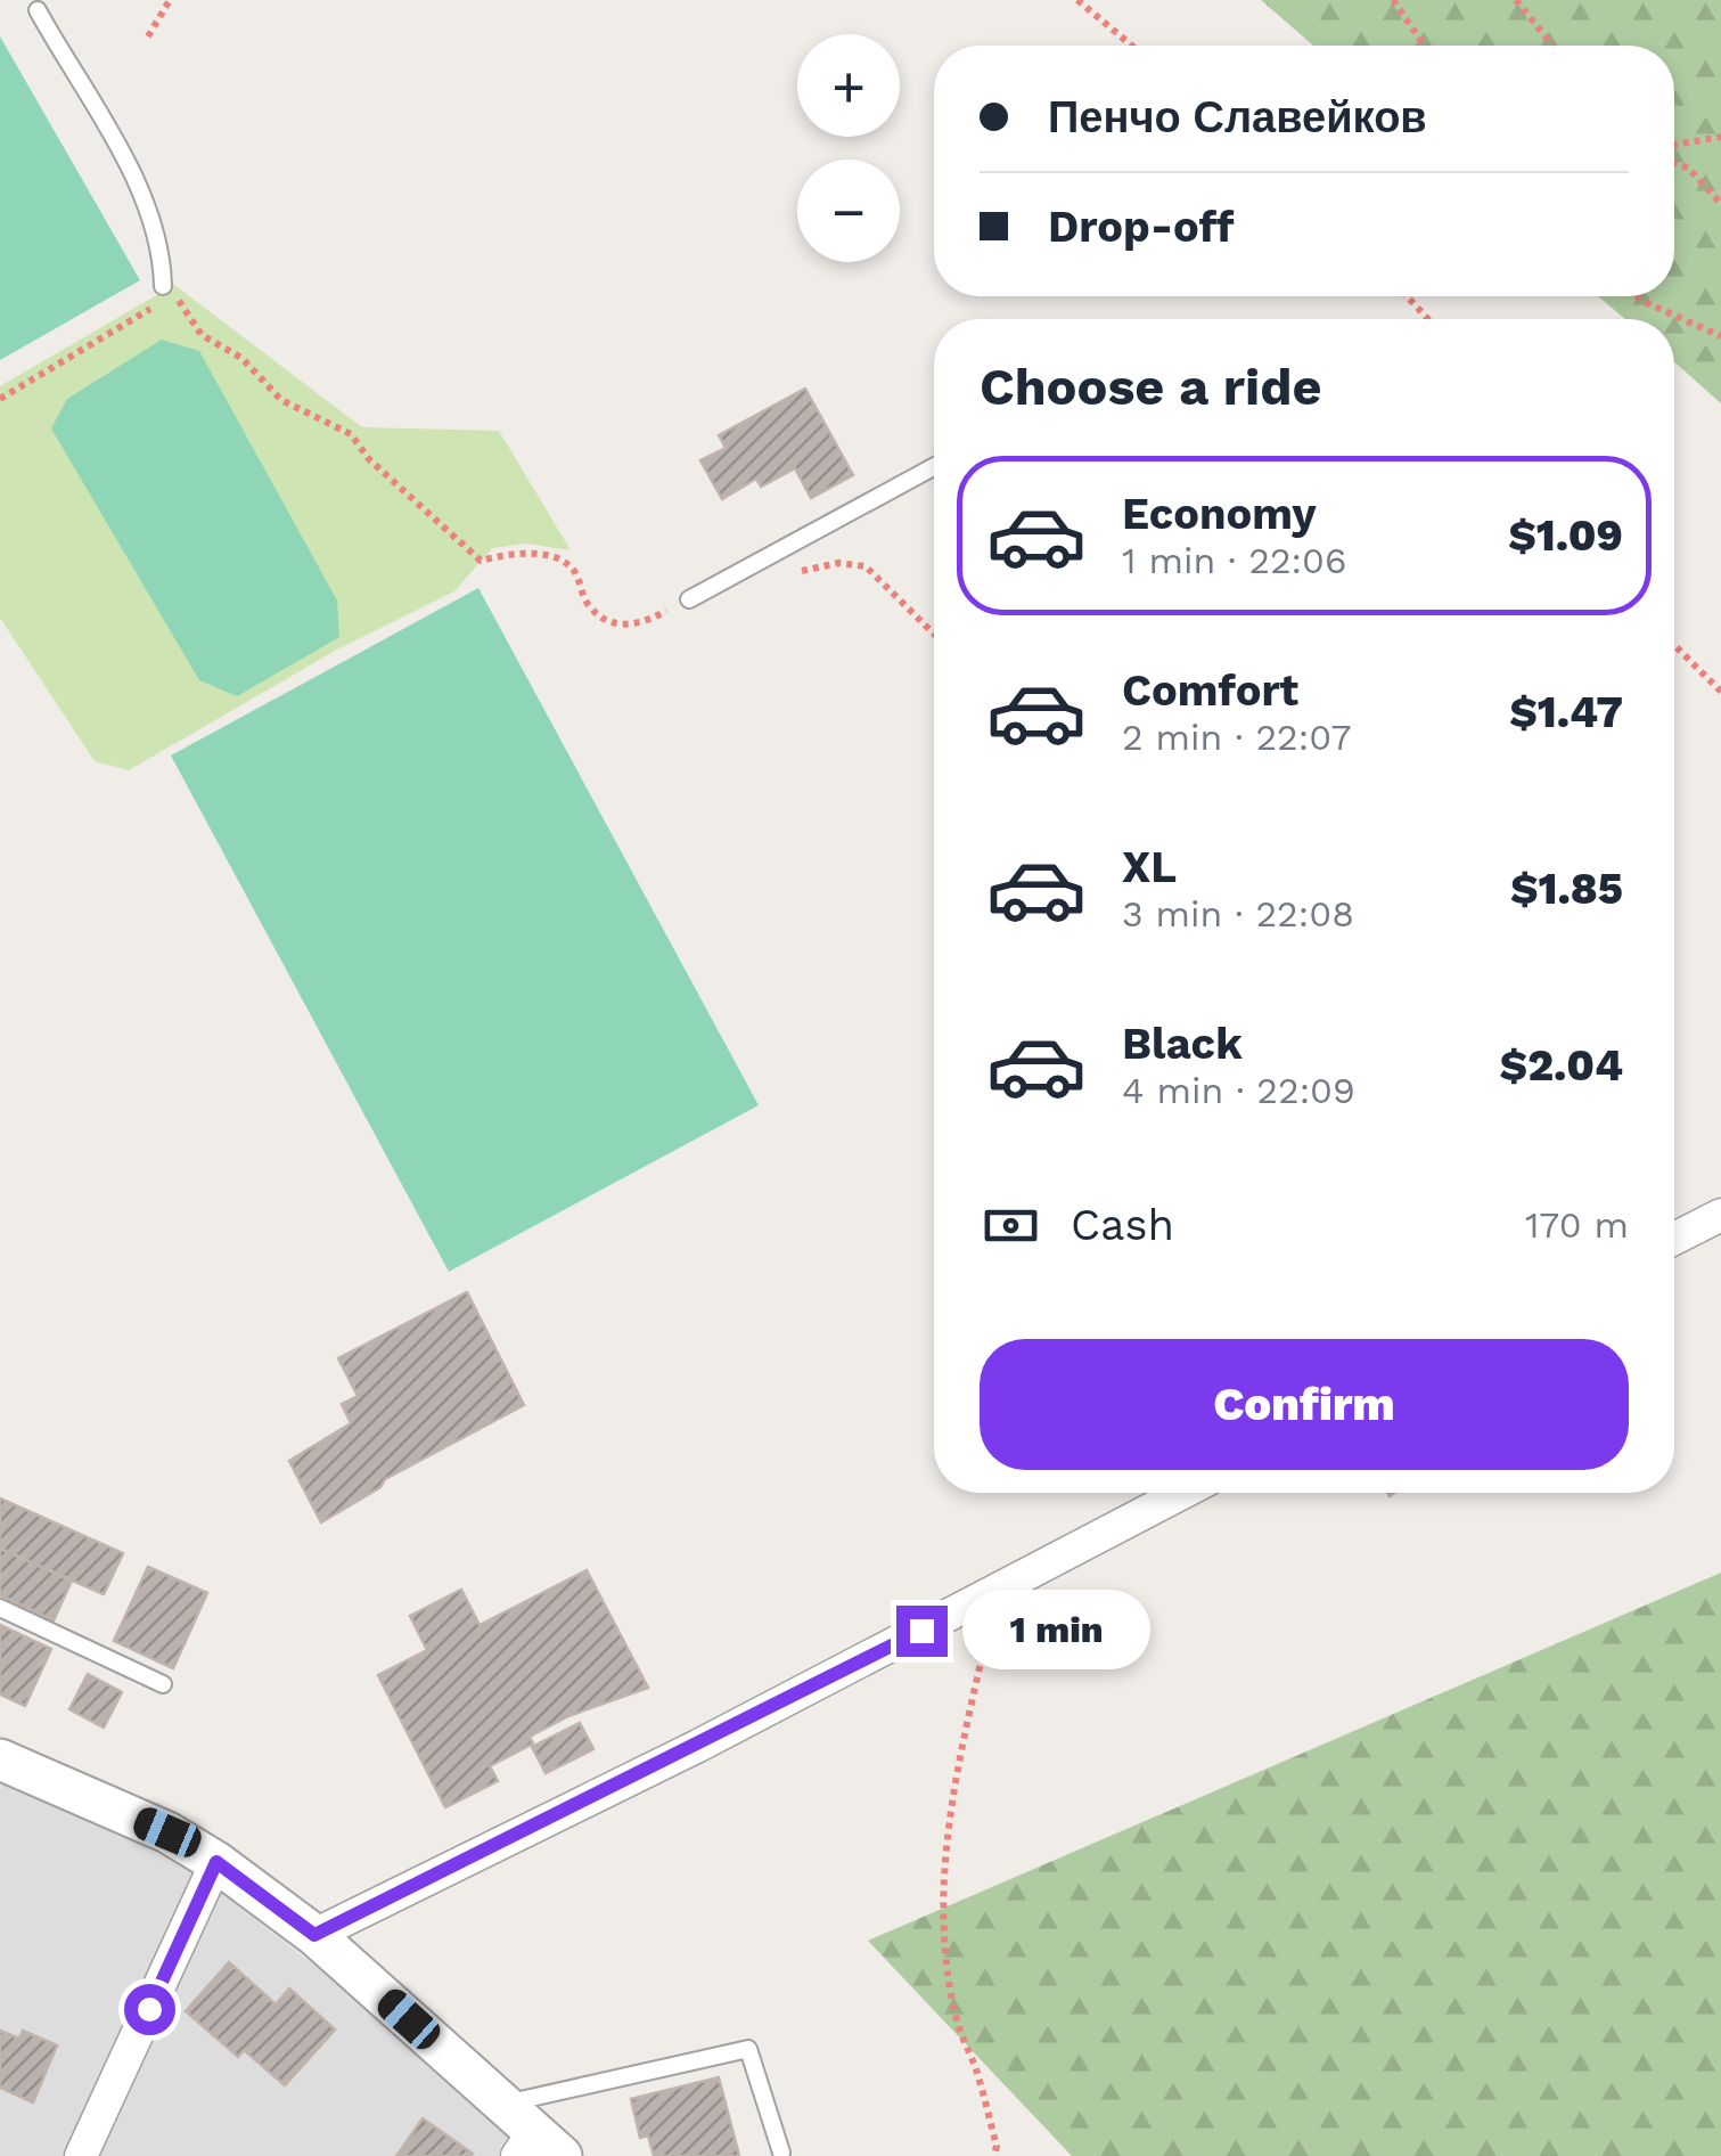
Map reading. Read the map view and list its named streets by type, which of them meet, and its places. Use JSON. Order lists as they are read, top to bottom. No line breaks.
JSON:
{"page":{"map_buttons":["+","−"],"banner":["Пенчо Славейков","Drop-off"],"heading":"Choose a ride","list":[{"name":"Economy","note":"1 min · 22:06","value":"$1.09"},{"name":"Comfort","note":"2 min · 22:07","value":"$1.47"},{"name":"XL","note":"3 min · 22:08","value":"$1.85"},{"name":"Black","note":"4 min · 22:09","value":"$2.04"}],"pay":["Cash","170 m"],"buttons":"Confirm","bubble":"1 min"}}
